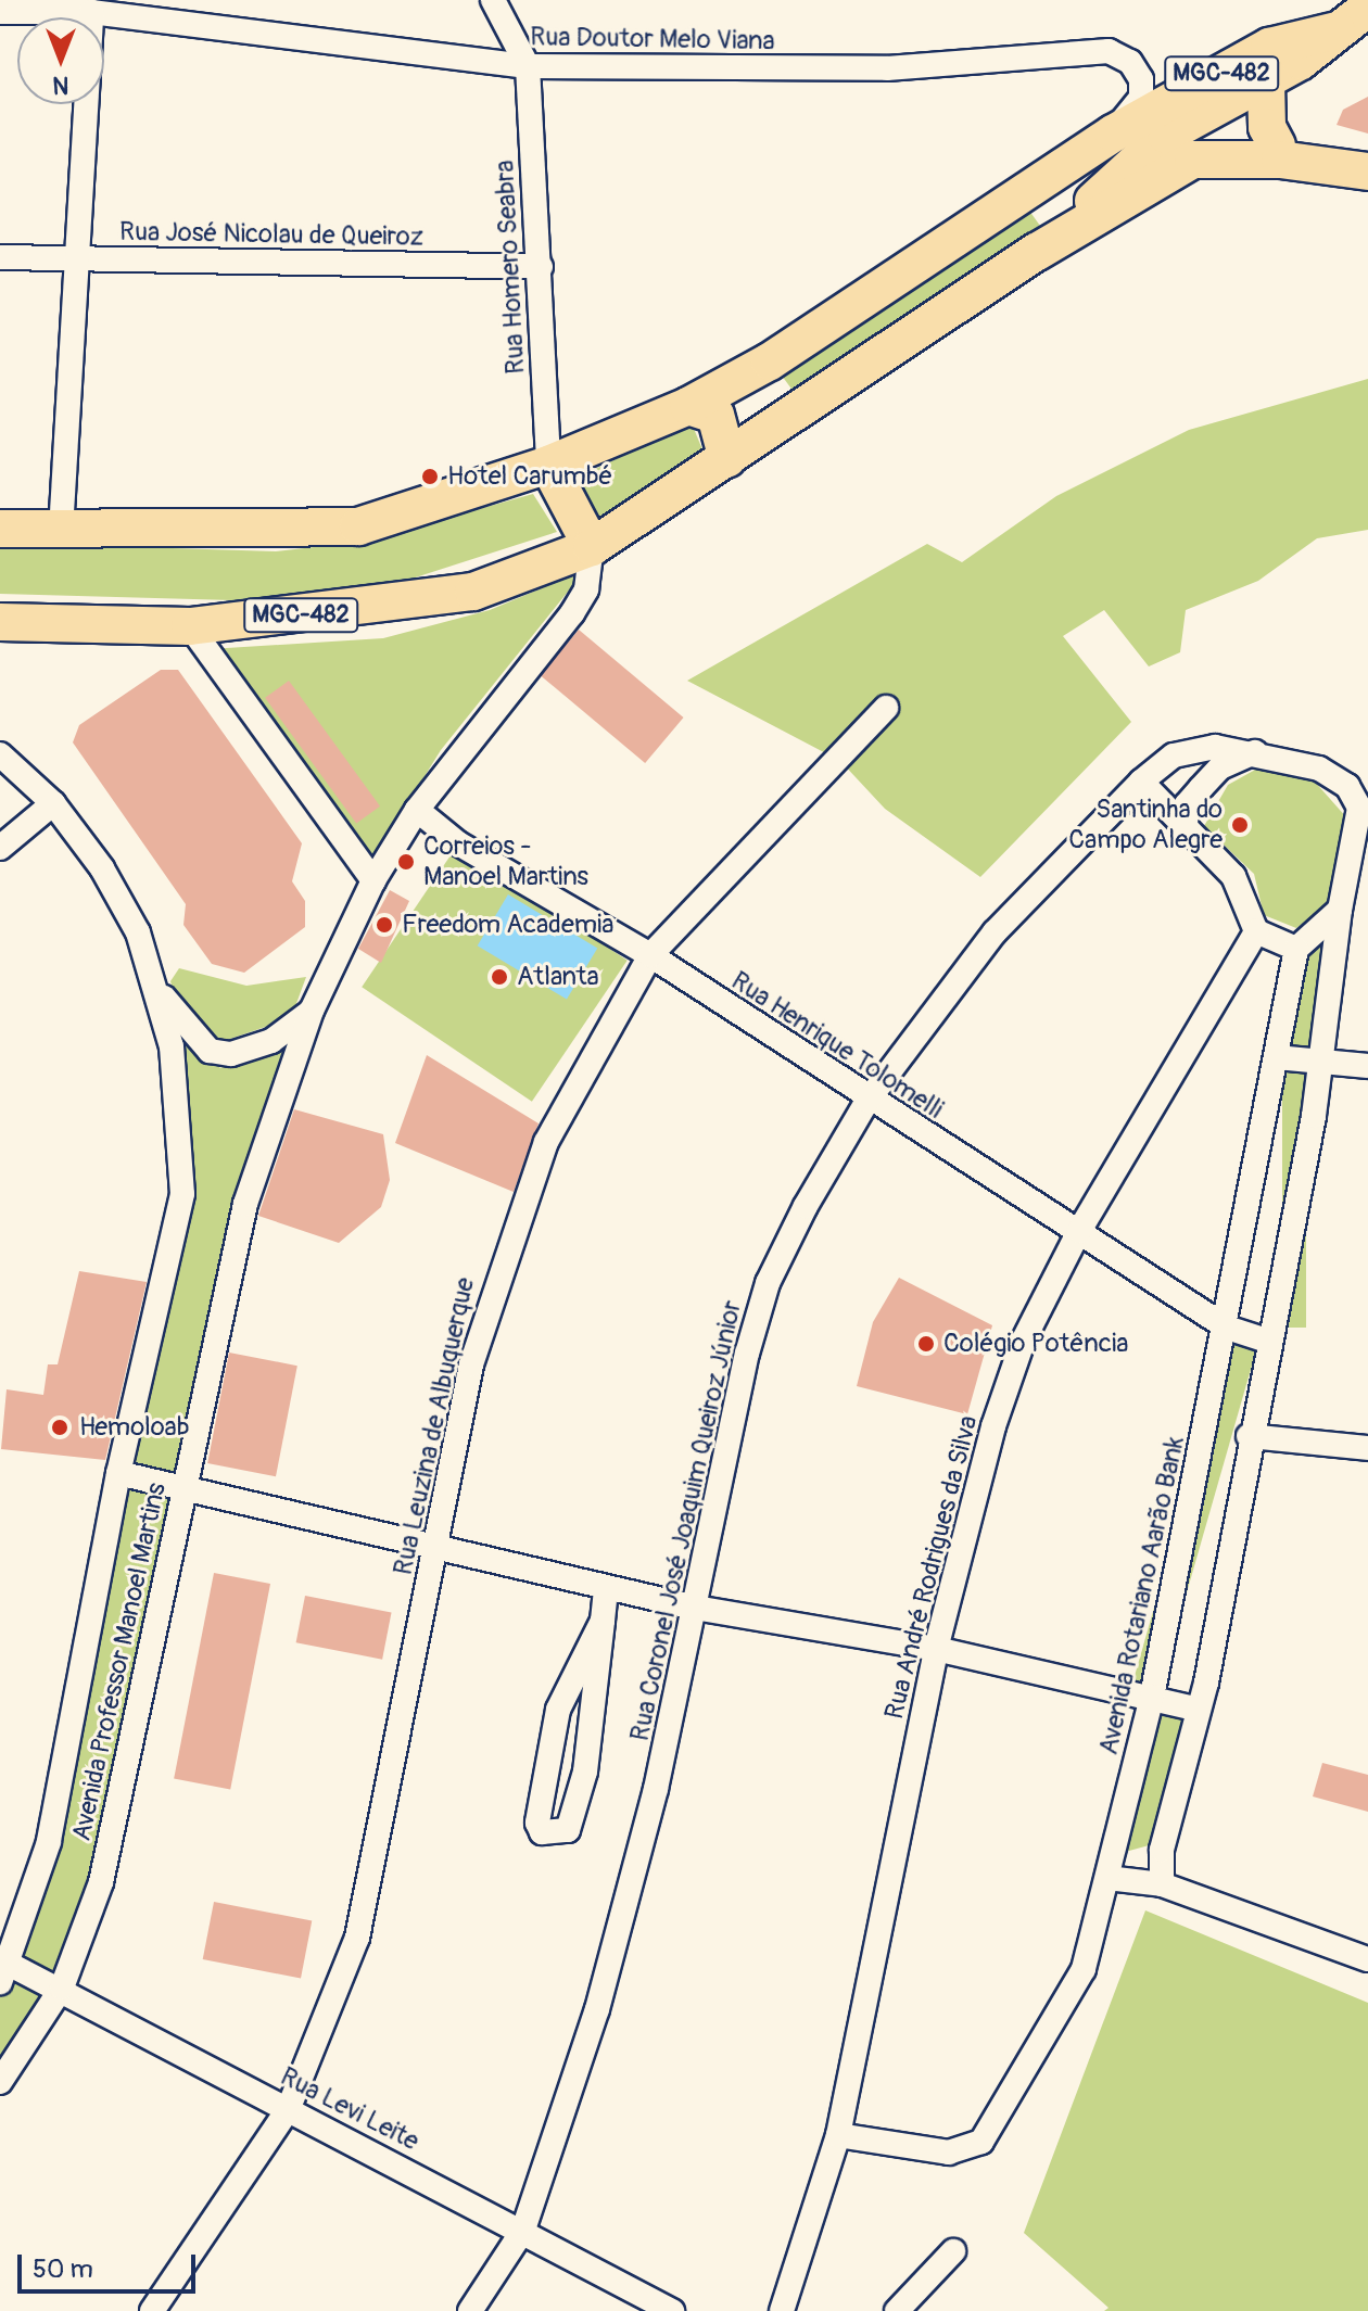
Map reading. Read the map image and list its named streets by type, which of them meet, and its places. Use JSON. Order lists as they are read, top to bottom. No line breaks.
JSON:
{"streets":{"highway":["MGC-482"],"street":["Rua Doutor Melo Viana","Rua José Nicolau de Queiroz","Rua Homero Seabra","Rua Henrique Tolomelli","Rua Leuzina de Albuquerque","Rua Coronel José Joaquim Queiroz Júnior","Rua André Rodrigues da Silva","Avenida Rotariano Aarão Bank","Avenida Professor Manoel Martins","Rua Levi Leite"]},"crossings":[["Rua Doutor Melo Viana","MGC-482"],["Rua Doutor Melo Viana","Rua Homero Seabra"],["MGC-482","Rua Homero Seabra"],["MGC-482","Avenida Professor Manoel Martins"],["Rua José Nicolau de Queiroz","Rua Homero Seabra"],["Rua Henrique Tolomelli","Rua Leuzina de Albuquerque"],["Rua Henrique Tolomelli","Rua Coronel José Joaquim Queiroz Júnior"],["Rua Henrique Tolomelli","Rua André Rodrigues da Silva"],["Rua Henrique Tolomelli","Avenida Rotariano Aarão Bank"],["Rua Henrique Tolomelli","Avenida Professor Manoel Martins"],["Rua Leuzina de Albuquerque","Rua Levi Leite"],["Rua Coronel José Joaquim Queiroz Júnior","Rua André Rodrigues da Silva"],["Rua Coronel José Joaquim Queiroz Júnior","Avenida Rotariano Aarão Bank"],["Rua Coronel José Joaquim Queiroz Júnior","Rua Levi Leite"],["Rua André Rodrigues da Silva","Avenida Rotariano Aarão Bank"],["Avenida Professor Manoel Martins","Rua Levi Leite"]],"places":["Hotel Carumbé","Santinha do Campo Alegre","Correios - Manoel Martins","Freedom Academia","Atlanta","Colégio Potência","Hemoloab"],"scale_bar":"50 m","north":"bottom"}
